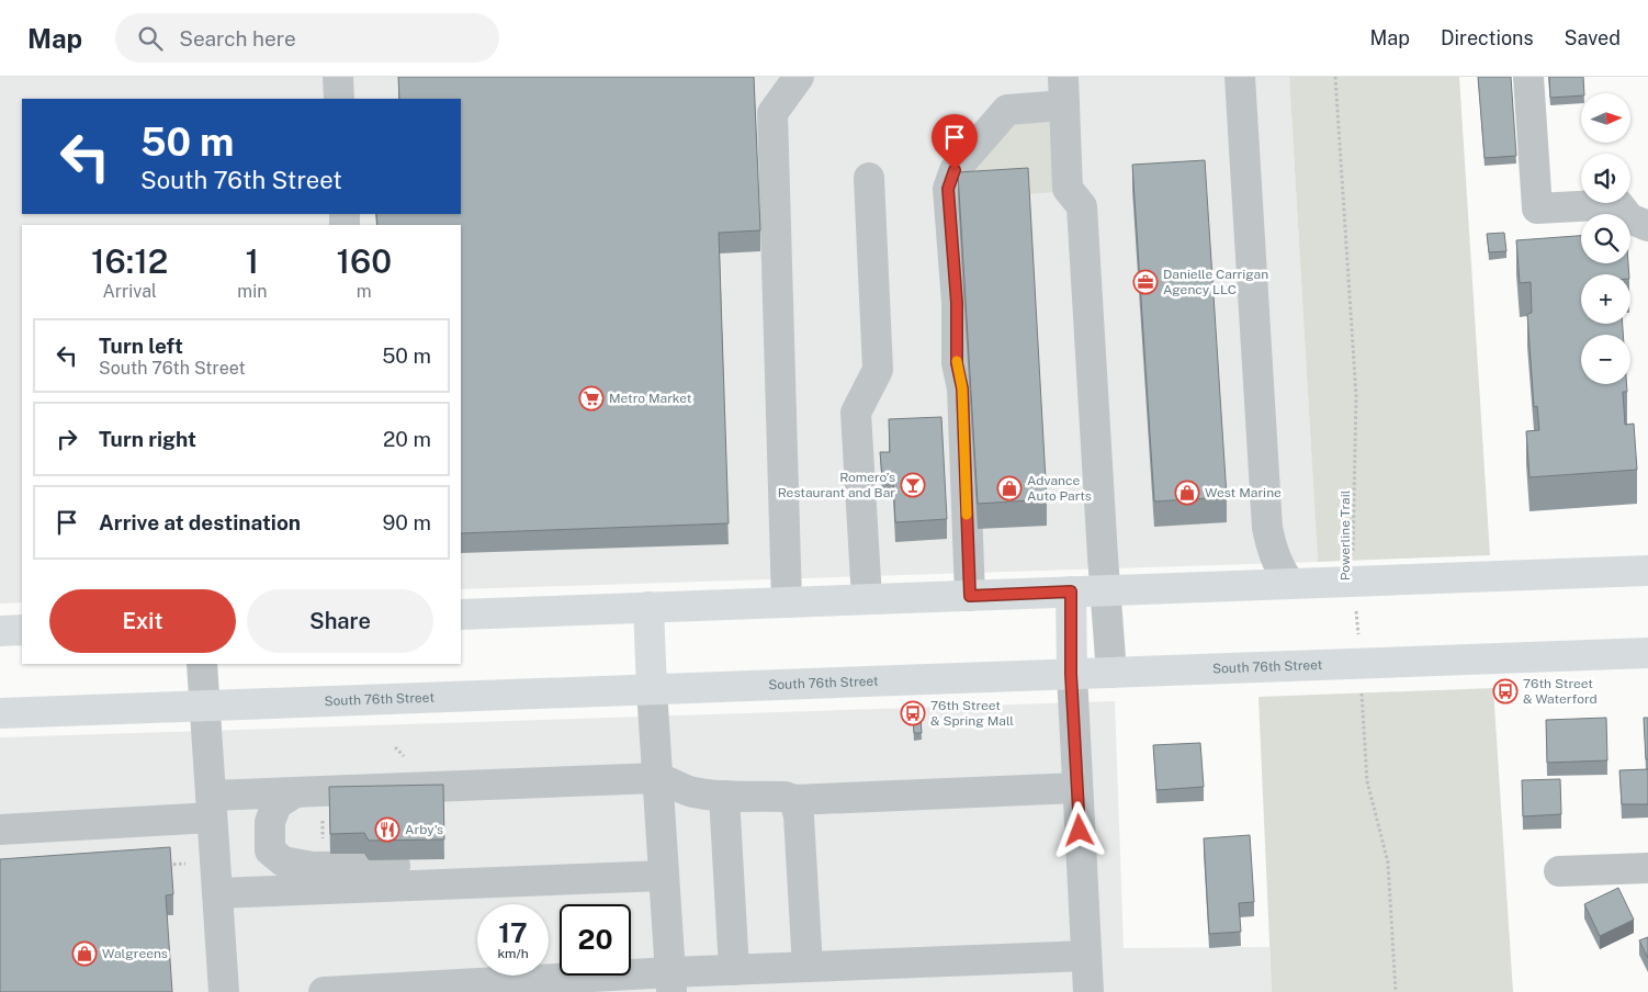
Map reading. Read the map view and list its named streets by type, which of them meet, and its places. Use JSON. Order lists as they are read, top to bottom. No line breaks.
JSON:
{"streets":{"main road":["South 76th Street"],"path":["Powerline Trail"]},"crossings":[["Powerline Trail","South 76th Street"]],"places":{"office":["Danielle Carrigan Agency LLC"],"supermarket":["Metro Market"],"bar":["Romero’s Restaurant and Bar"],"shop":["Advance Auto Parts","West Marine","Walgreens"],"bus stop":["76th Street & Waterford","76th Street & Spring Mall"],"restaurant":["Arby's"]},"north":"right","page":{"header":"Map","search":"Search here","nav":["Map","Directions","Saved"],"map_buttons":["+","−"],"turn":["50 m","South 76th Street"],"eta":["16:12","Arrival","1","min","160","m"],"list":[{"name":"Turn left","note":"South 76th Street","value":"50 m"},{"name":"Turn right","value":"20 m"},{"name":"Arrive at destination","value":"90 m"}],"buttons":["Exit","Share"],"speed":"17 km/h","limit":"20"}}
